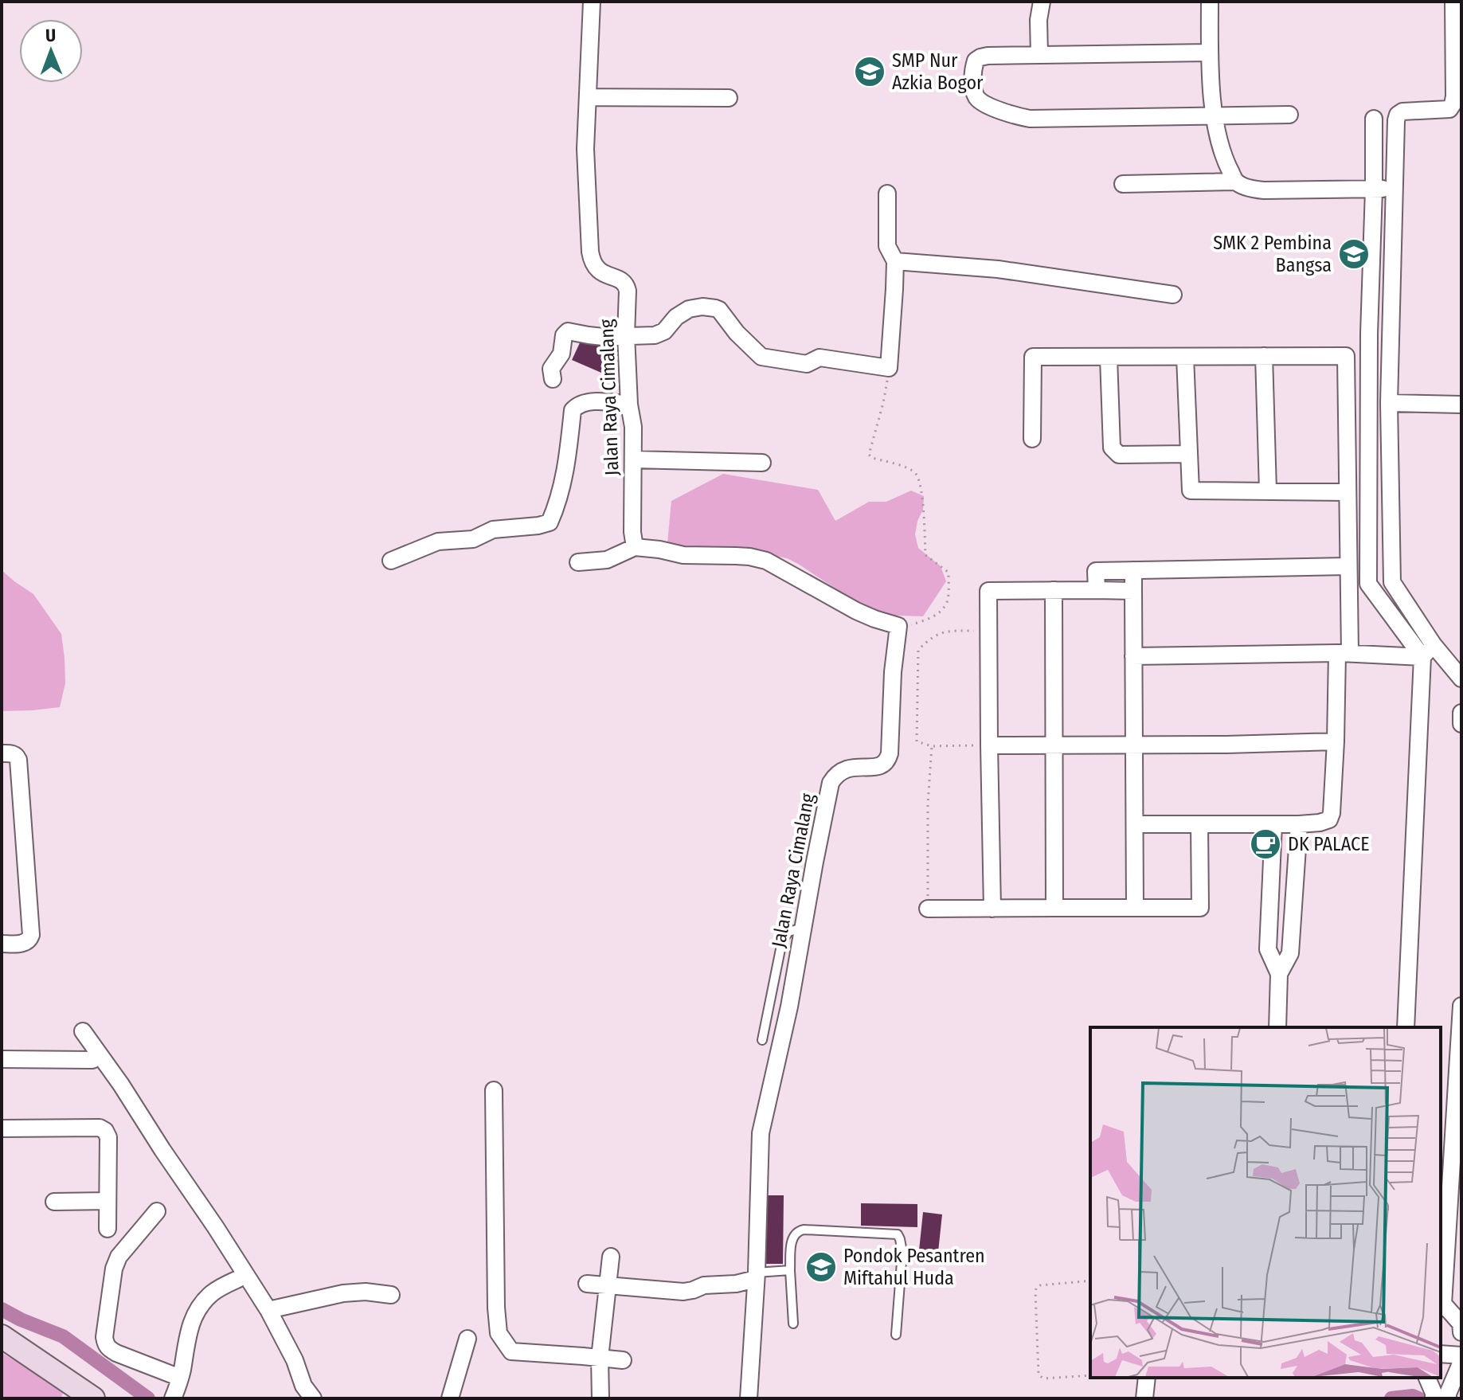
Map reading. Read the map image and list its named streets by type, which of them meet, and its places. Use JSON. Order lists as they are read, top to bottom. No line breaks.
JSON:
{"streets":{"street":["Jalan Raya Cimalang"]},"places":{"school or university":["SMP Nur Azkia Bogor","SMK 2 Pembina Bangsa","Pondok Pesantren Miftahul Huda"],"cafe":["DK PALACE"]},"north":"top"}
